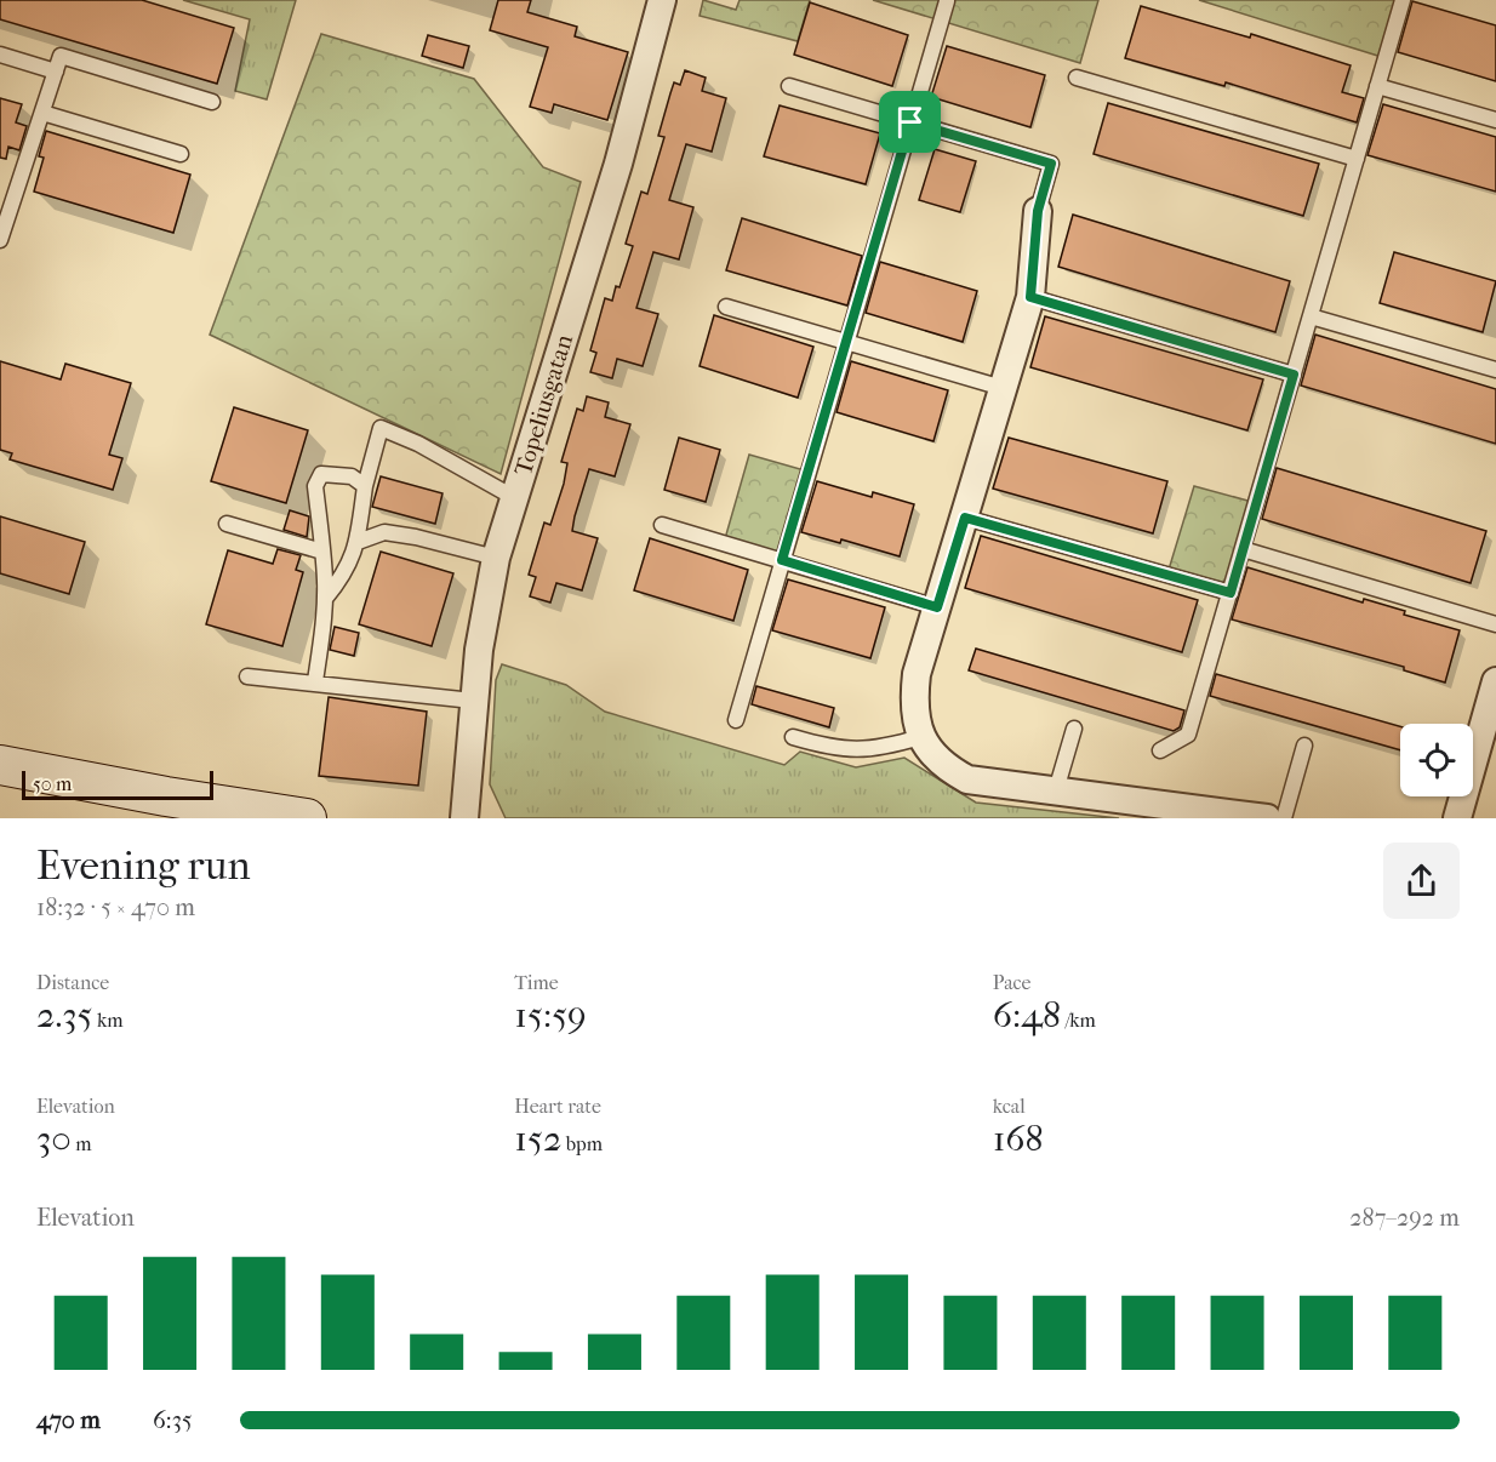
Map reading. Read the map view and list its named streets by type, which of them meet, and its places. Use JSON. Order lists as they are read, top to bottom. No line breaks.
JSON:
{"streets":{"street":["Topeliusgatan"]},"scale_bar":"50 m","page":{"scale":"50 m","heading":["Evening run","18:32 · 5 × 470 m"],"stats":[["Distance","2.35 km"],["Time","15:59"],["Pace","6:48 /km"],["Elevation","30 m"],["Heart rate","152 bpm"],["kcal","168"]],"chart":["Elevation","287–292 m"],"list":[{"name":"470 m","note":"6:35"}]}}
